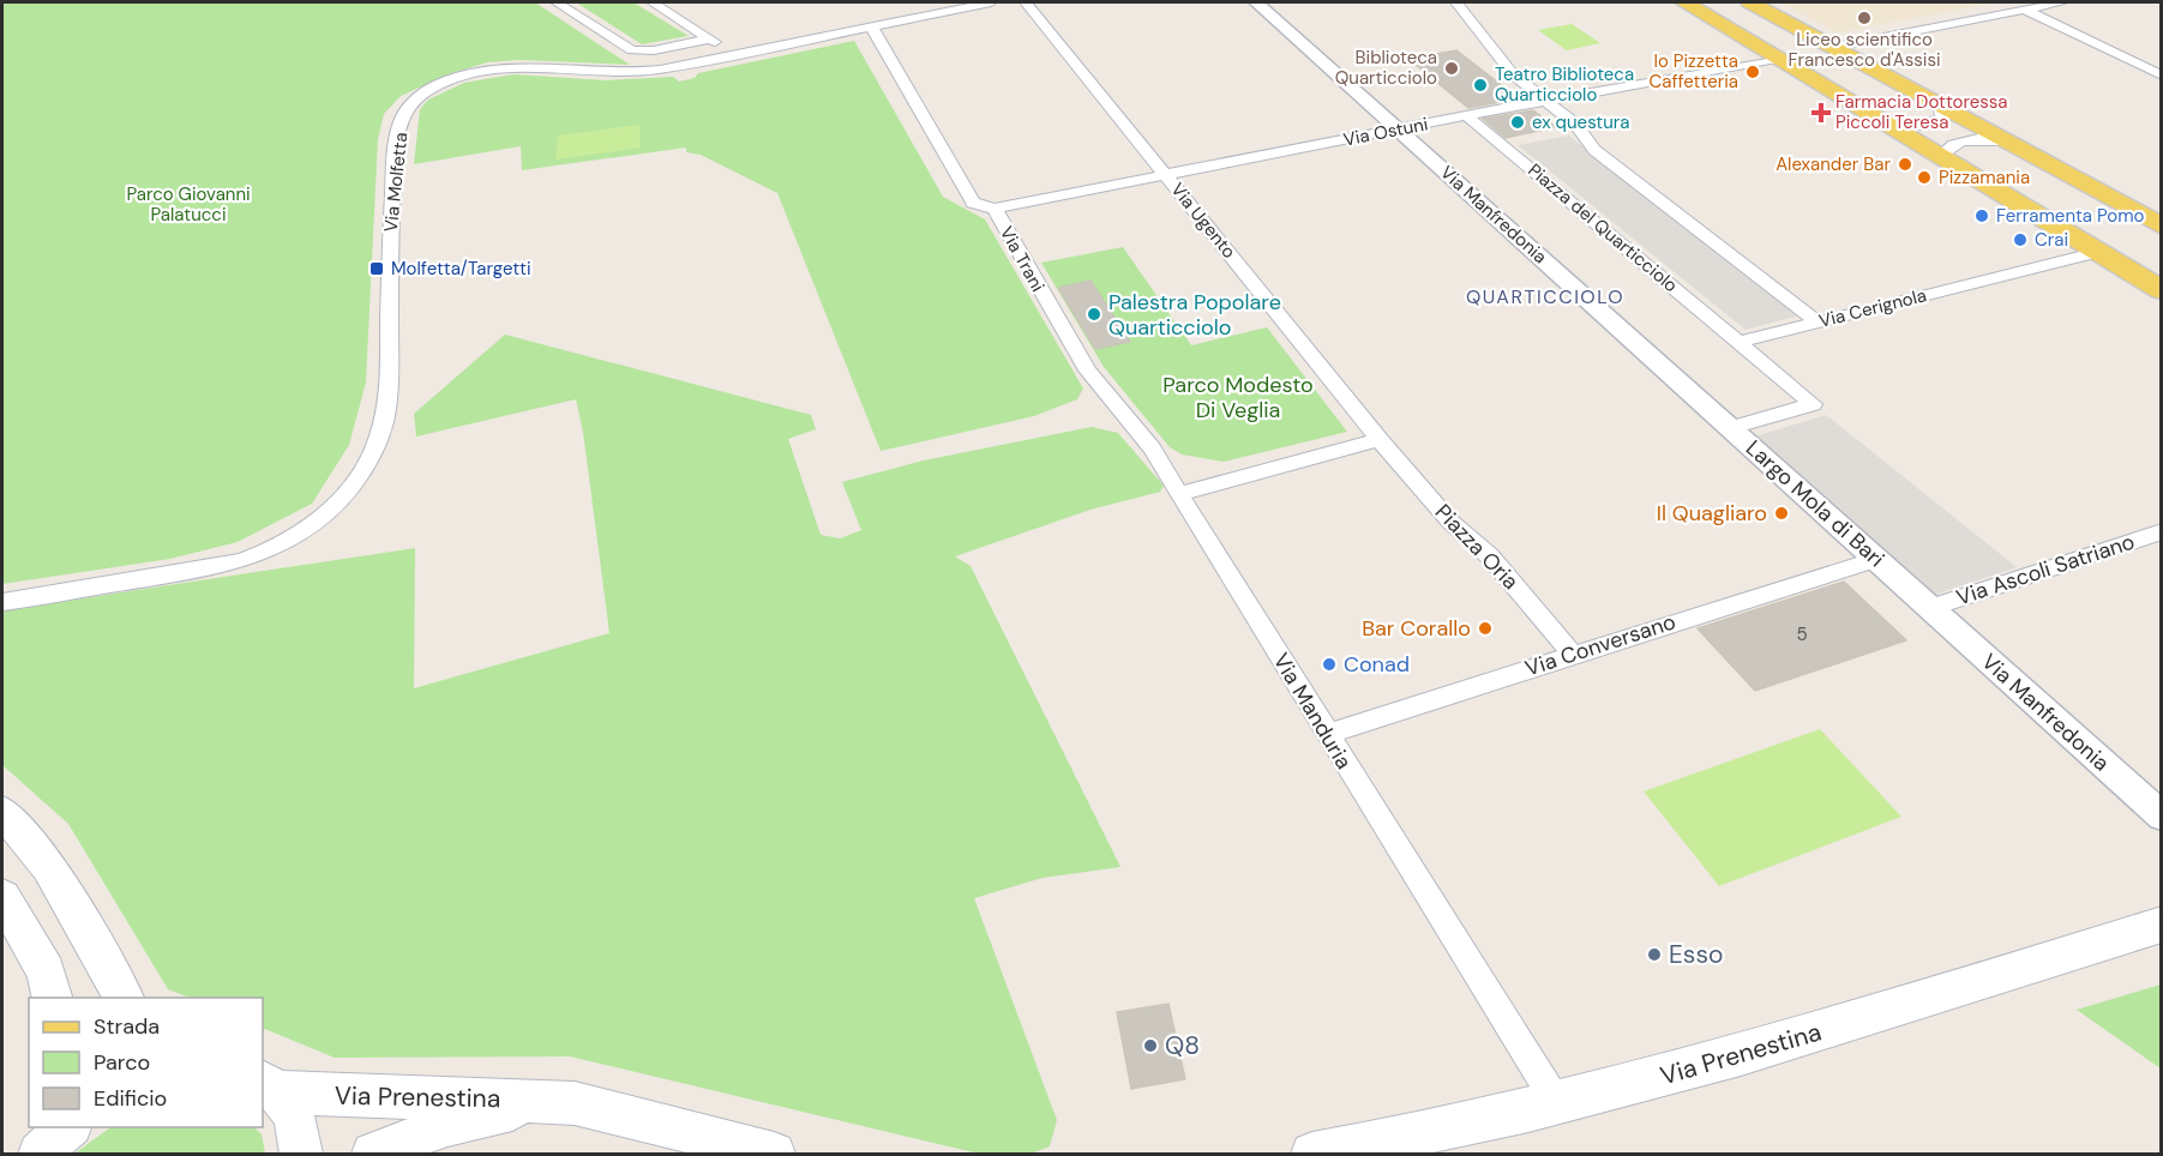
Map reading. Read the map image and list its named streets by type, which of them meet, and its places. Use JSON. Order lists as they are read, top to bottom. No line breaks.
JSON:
{"streets":{"main road":["Via Prenestina"],"street":["Via Ostuni","Via Molfetta","Via Manfredonia","Via Ugento","Piazza del Quarticciolo","Via Trani","Via Cerignola","Largo Mola di Bari","Piazza Oria","Via Ascoli Satriano","Via Conversano","Via Manduria"]},"crossings":[["Via Ostuni","Via Manfredonia"],["Via Ostuni","Via Ugento"],["Via Ostuni","Piazza del Quarticciolo"],["Via Ostuni","Via Trani"],["Via Molfetta","Via Trani"],["Via Manfredonia","Largo Mola di Bari"],["Via Manfredonia","Via Ascoli Satriano"],["Via Ugento","Piazza Oria"],["Piazza del Quarticciolo","Via Cerignola"],["Piazza del Quarticciolo","Largo Mola di Bari"],["Via Trani","Via Manduria"],["Via Cerignola","Largo Mola di Bari"],["Largo Mola di Bari","Via Ascoli Satriano"],["Largo Mola di Bari","Via Conversano"],["Piazza Oria","Via Conversano"],["Via Conversano","Via Manduria"],["Via Manduria","Via Prenestina"]],"districts":["QUARTICCIOLO"],"parks":["Parco Giovanni Palatucci","Parco Modesto Di Veglia"],"places":{"other":["Liceo scientifico Francesco d'Assisi","Biblioteca Quarticciolo","Io Pizzetta Caffetteria","Teatro Biblioteca Quarticciolo","ex questura","Alexander Bar","Pizzamania","Ferramenta Pomo","Crai","Palestra Popolare Quarticciolo","Il Quagliaro","Bar Corallo","Conad","Esso","Q8"],"health":["Farmacia Dottoressa Piccoli Teresa"],"transit":["Molfetta/Targetti"]},"house_numbers":["5"],"legend":["Strada","Parco","Edificio"]}
